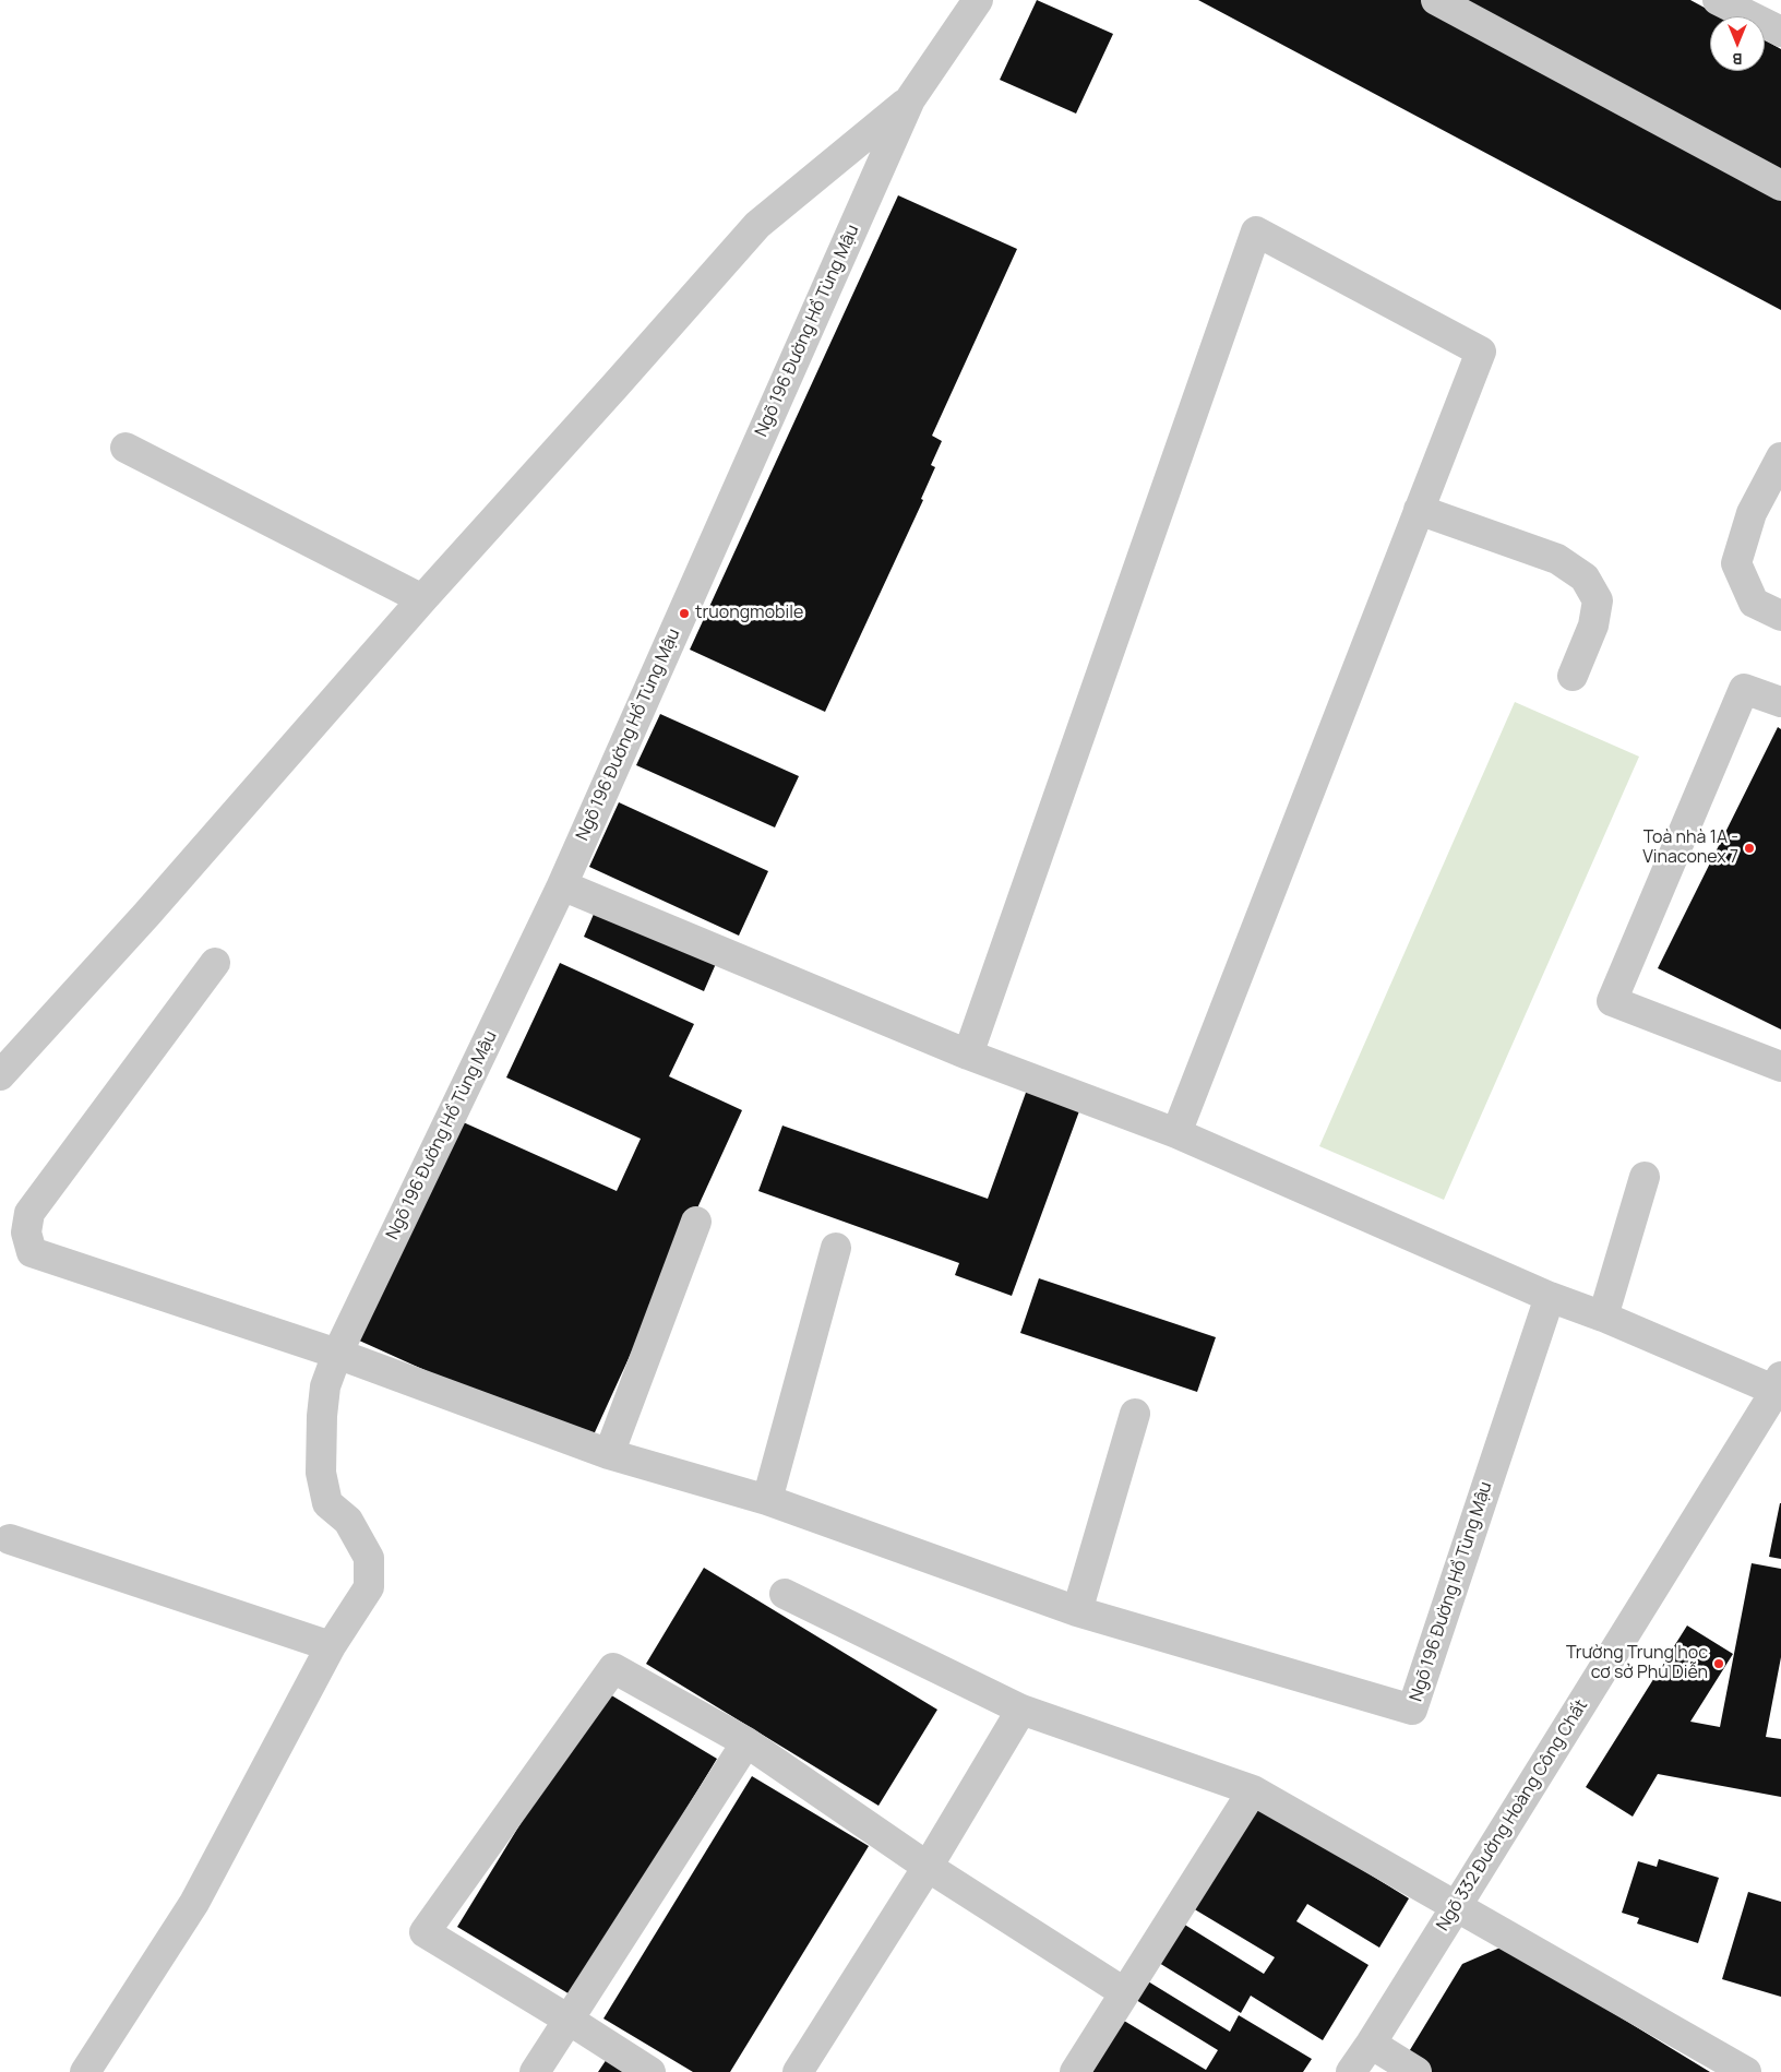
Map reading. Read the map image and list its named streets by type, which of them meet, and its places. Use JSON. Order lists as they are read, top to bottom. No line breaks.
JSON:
{"streets":{"street":["Ngõ 196 Đường Hồ Tùng Mậu","Ngõ 332 Đường Hoàng Công Chất"]},"crossings":[["Ngõ 196 Đường Hồ Tùng Mậu","Ngõ 332 Đường Hoàng Công Chất"]],"places":["truongmobile","Toà nhà 1A - Vinaconex 7","Trường Trung học cơ sở Phú Diễn"],"north":"bottom"}
